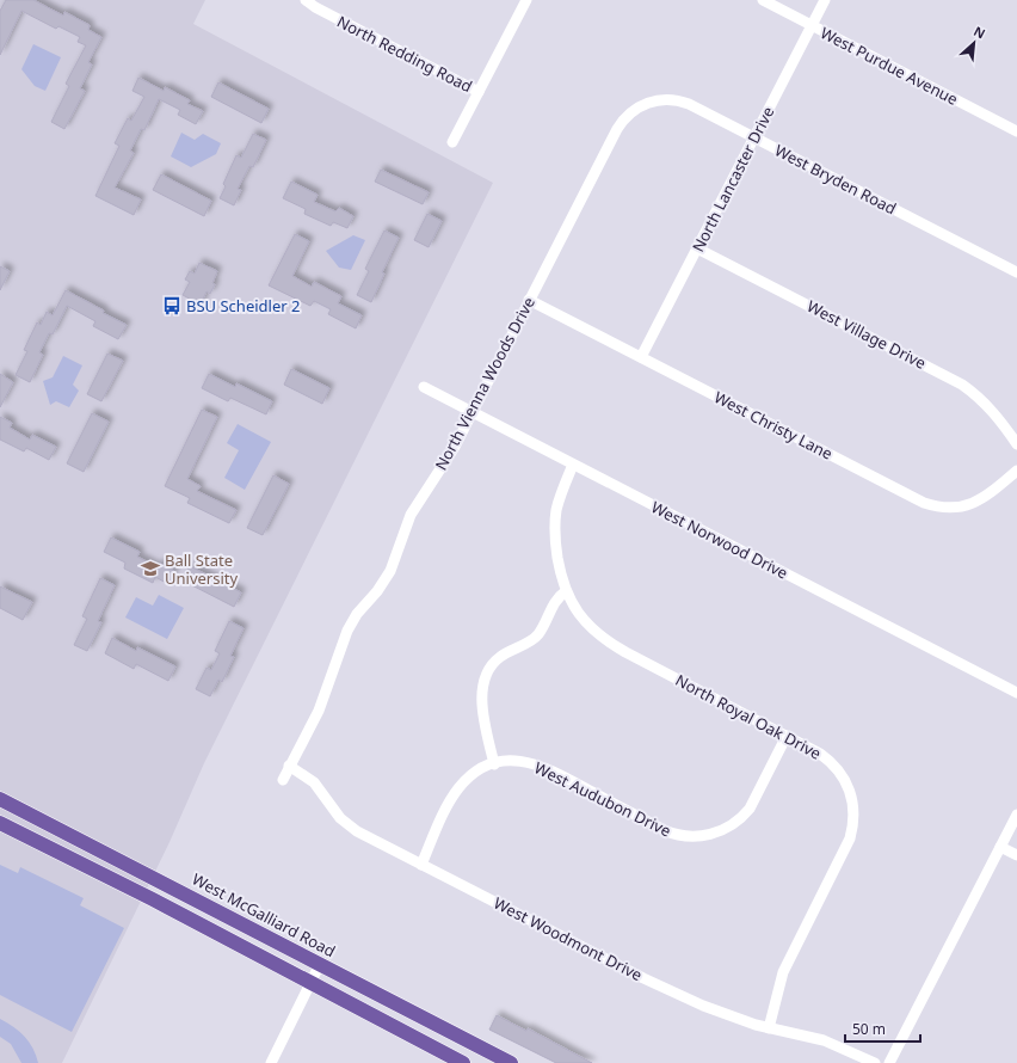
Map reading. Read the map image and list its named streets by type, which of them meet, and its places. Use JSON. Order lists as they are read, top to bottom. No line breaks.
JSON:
{"streets":{"main road":["West McGalliard Road"],"street":["North Redding Road","West Purdue Avenue","North Lancaster Drive","West Bryden Road","West Village Drive","North Vienna Woods Drive","West Christy Lane","West Norwood Drive","North Royal Oak Drive","West Audubon Drive","West Woodmont Drive"]},"crossings":[["West Purdue Avenue","North Lancaster Drive"],["North Lancaster Drive","West Bryden Road"],["North Lancaster Drive","West Village Drive"],["North Lancaster Drive","West Christy Lane"],["West Bryden Road","North Vienna Woods Drive"],["North Vienna Woods Drive","West Christy Lane"],["North Vienna Woods Drive","West Norwood Drive"],["North Vienna Woods Drive","West Woodmont Drive"],["West Norwood Drive","North Royal Oak Drive"],["North Royal Oak Drive","West Audubon Drive"],["North Royal Oak Drive","West Woodmont Drive"],["West Audubon Drive","West Woodmont Drive"]],"places":{"bus stop":["BSU Scheidler 2"],"school or university":["Ball State University"]},"scale_bar":"50 m","north":"top right"}
